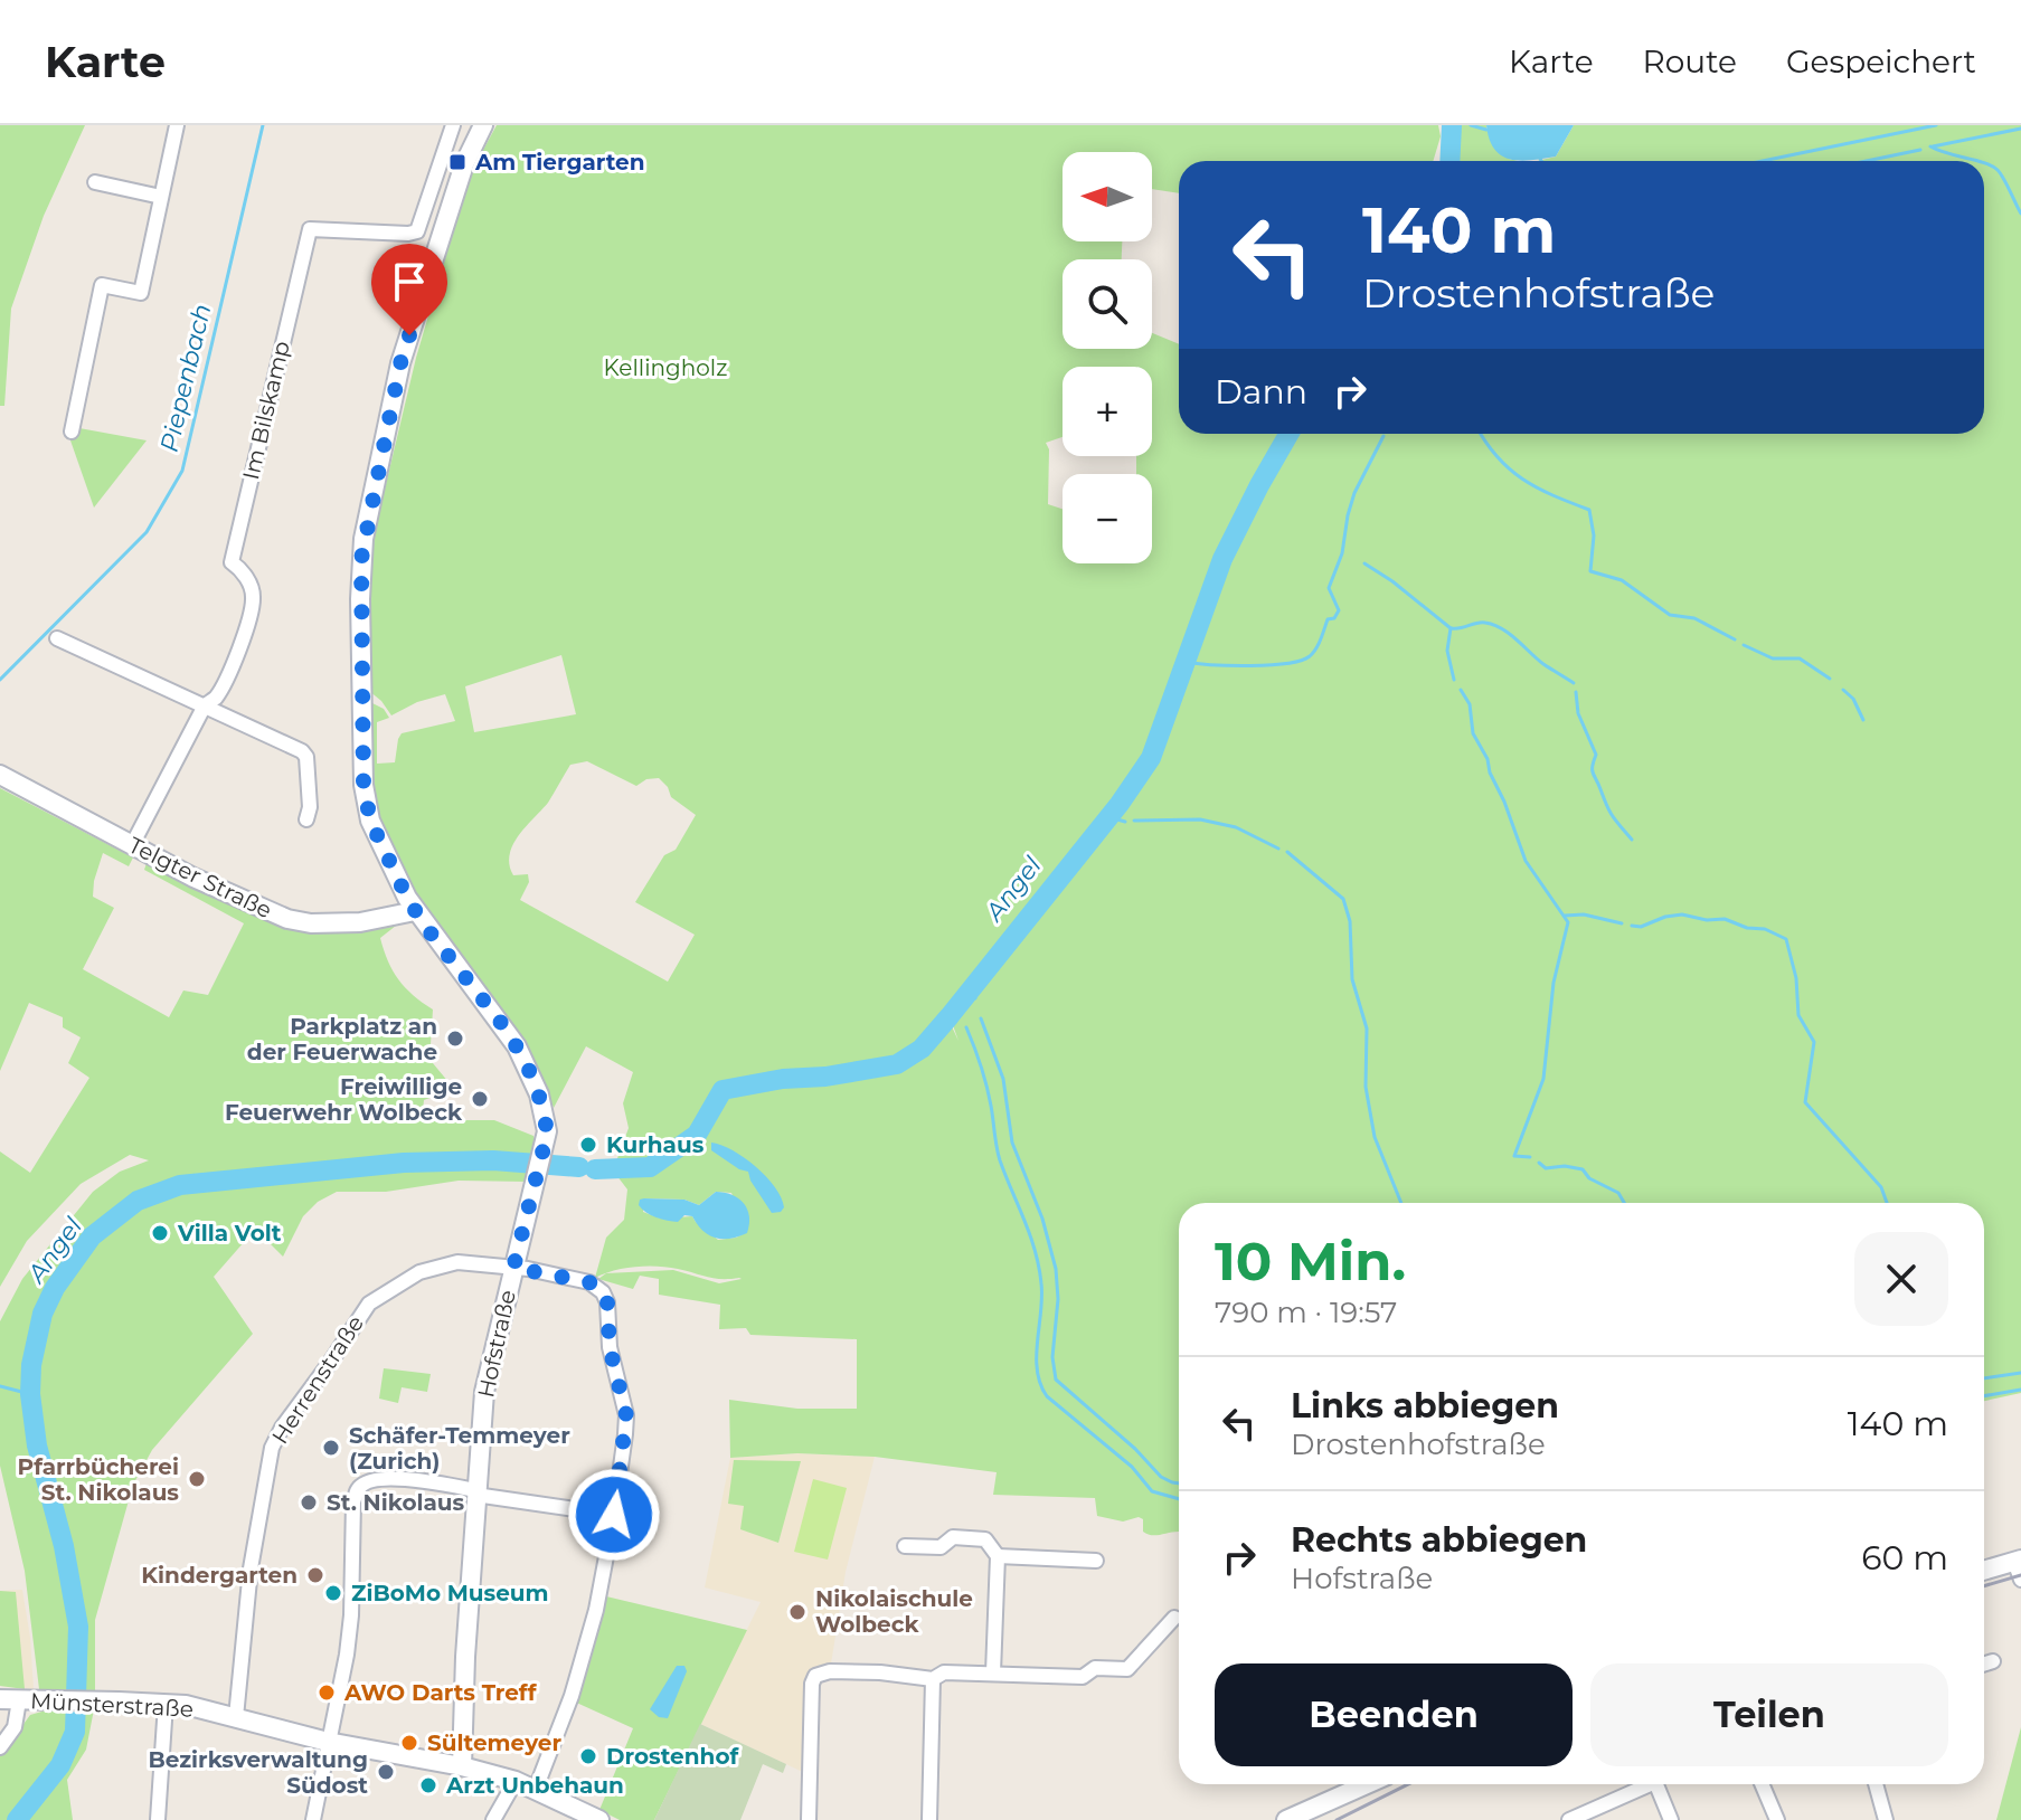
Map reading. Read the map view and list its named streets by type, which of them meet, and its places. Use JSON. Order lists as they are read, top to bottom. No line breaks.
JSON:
{"streets":{"street":["Im Bilskamp","Telgter Straße","Hofstraße","Herrenstraße","Münsterstraße"]},"crossings":[["Im Bilskamp","Telgter Straße"],["Telgter Straße","Hofstraße"],["Hofstraße","Herrenstraße"],["Hofstraße","Münsterstraße"],["Herrenstraße","Münsterstraße"]],"water":["Piepenbach","Angel"],"parks":["Kellingholz"],"places":{"transit":["Am Tiergarten"],"other":["Parkplatz an der Feuerwache","Freiwillige Feuerwehr Wolbeck","Kurhaus","Villa Volt","Schäfer-Temmeyer (Zurich)","Pfarrbücherei St. Nikolaus","St. Nikolaus","Kindergarten","ZiBoMo Museum","Nikolaischule Wolbeck","AWO Darts Treff","Sültemeyer","Drostenhof","Bezirksverwaltung Südost","Arzt Unbehaun"]},"north":"left","page":{"header":"Karte","nav":["Karte","Route","Gespeichert"],"map_buttons":["+","−"],"turn":["140 m","Drostenhofstraße"],"then":"Dann","heading":["10 Min.","790 m · 19:57"],"list":[{"name":"Links abbiegen","note":"Drostenhofstraße","value":"140 m"},{"name":"Rechts abbiegen","note":"Hofstraße","value":"60 m"}],"buttons":["Beenden","Teilen"]}}
